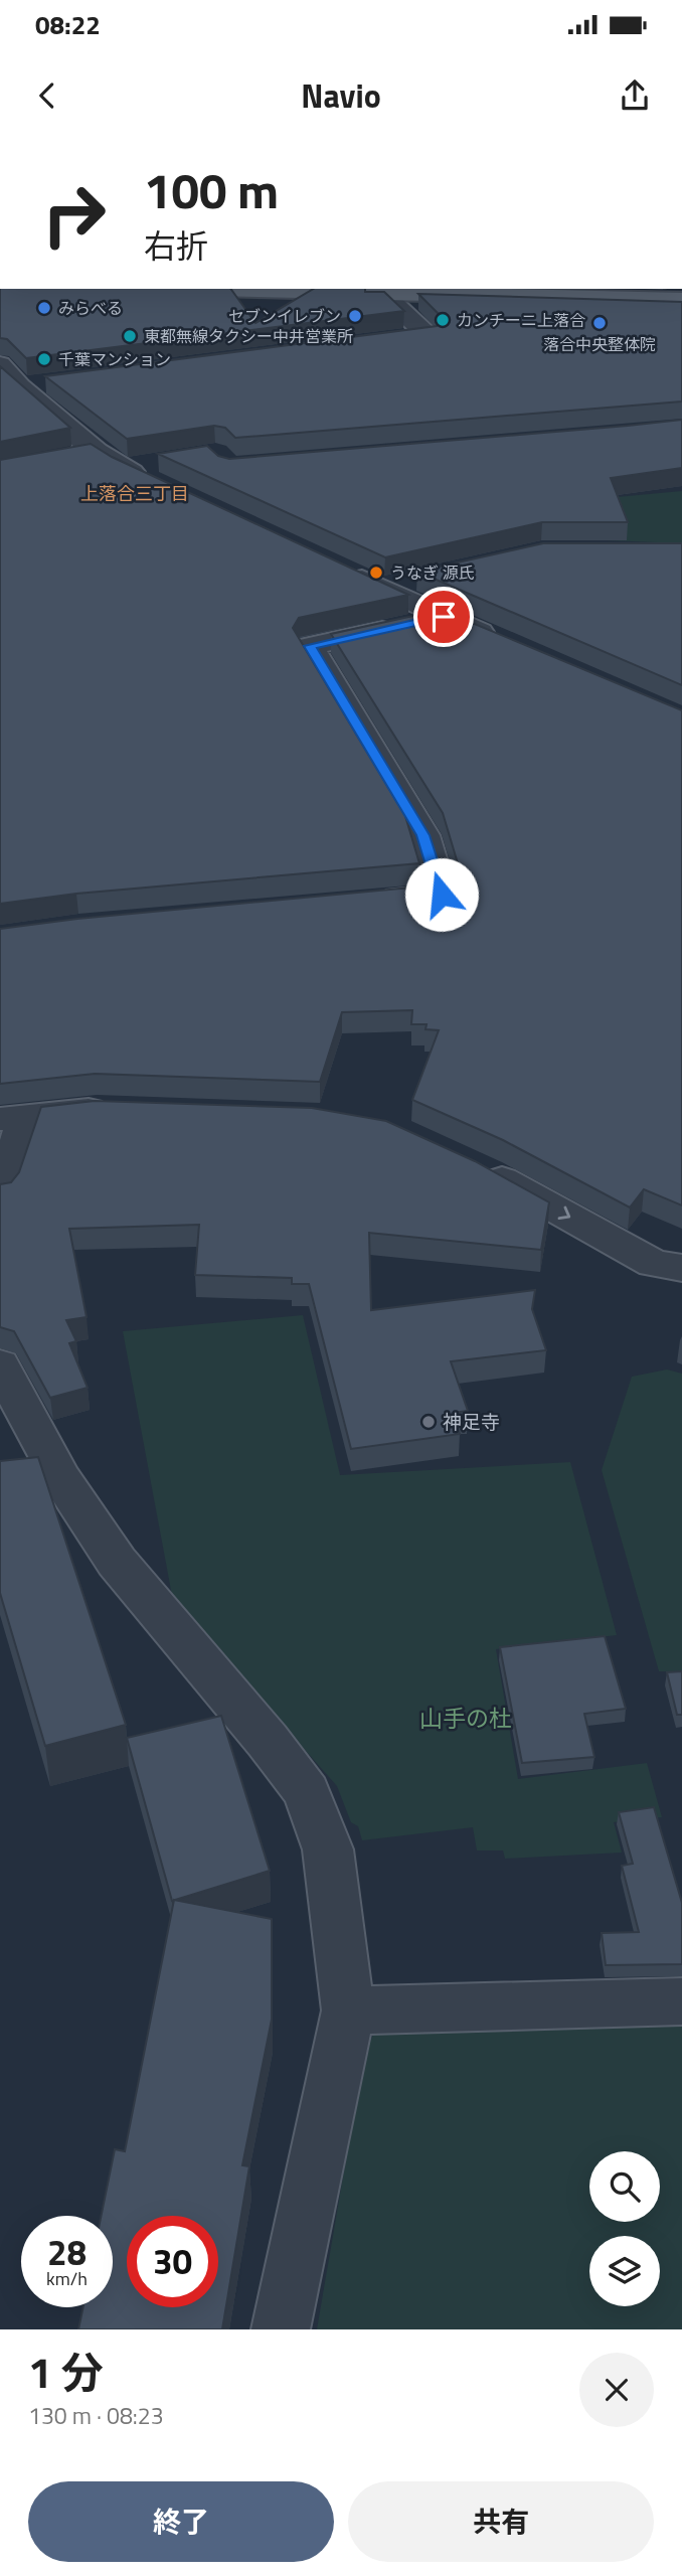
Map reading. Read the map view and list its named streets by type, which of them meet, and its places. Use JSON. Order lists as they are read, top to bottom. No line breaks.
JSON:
{"districts":["上落合三丁目"],"parks":["山手の杜"],"places":["みらべる","セブンイレブン","カンチーニ上落合","落合中央整体院","東都無線タクシー中井営業所","千葉マンション","うなぎ 源氏","神足寺"],"page":{"status":"08:22","header":"Navio","turn":["100 m","右折"],"speed":"28 km/h","limit":"30","heading":["1 分","130 m · 08:23"],"buttons":["終了","共有"]}}
